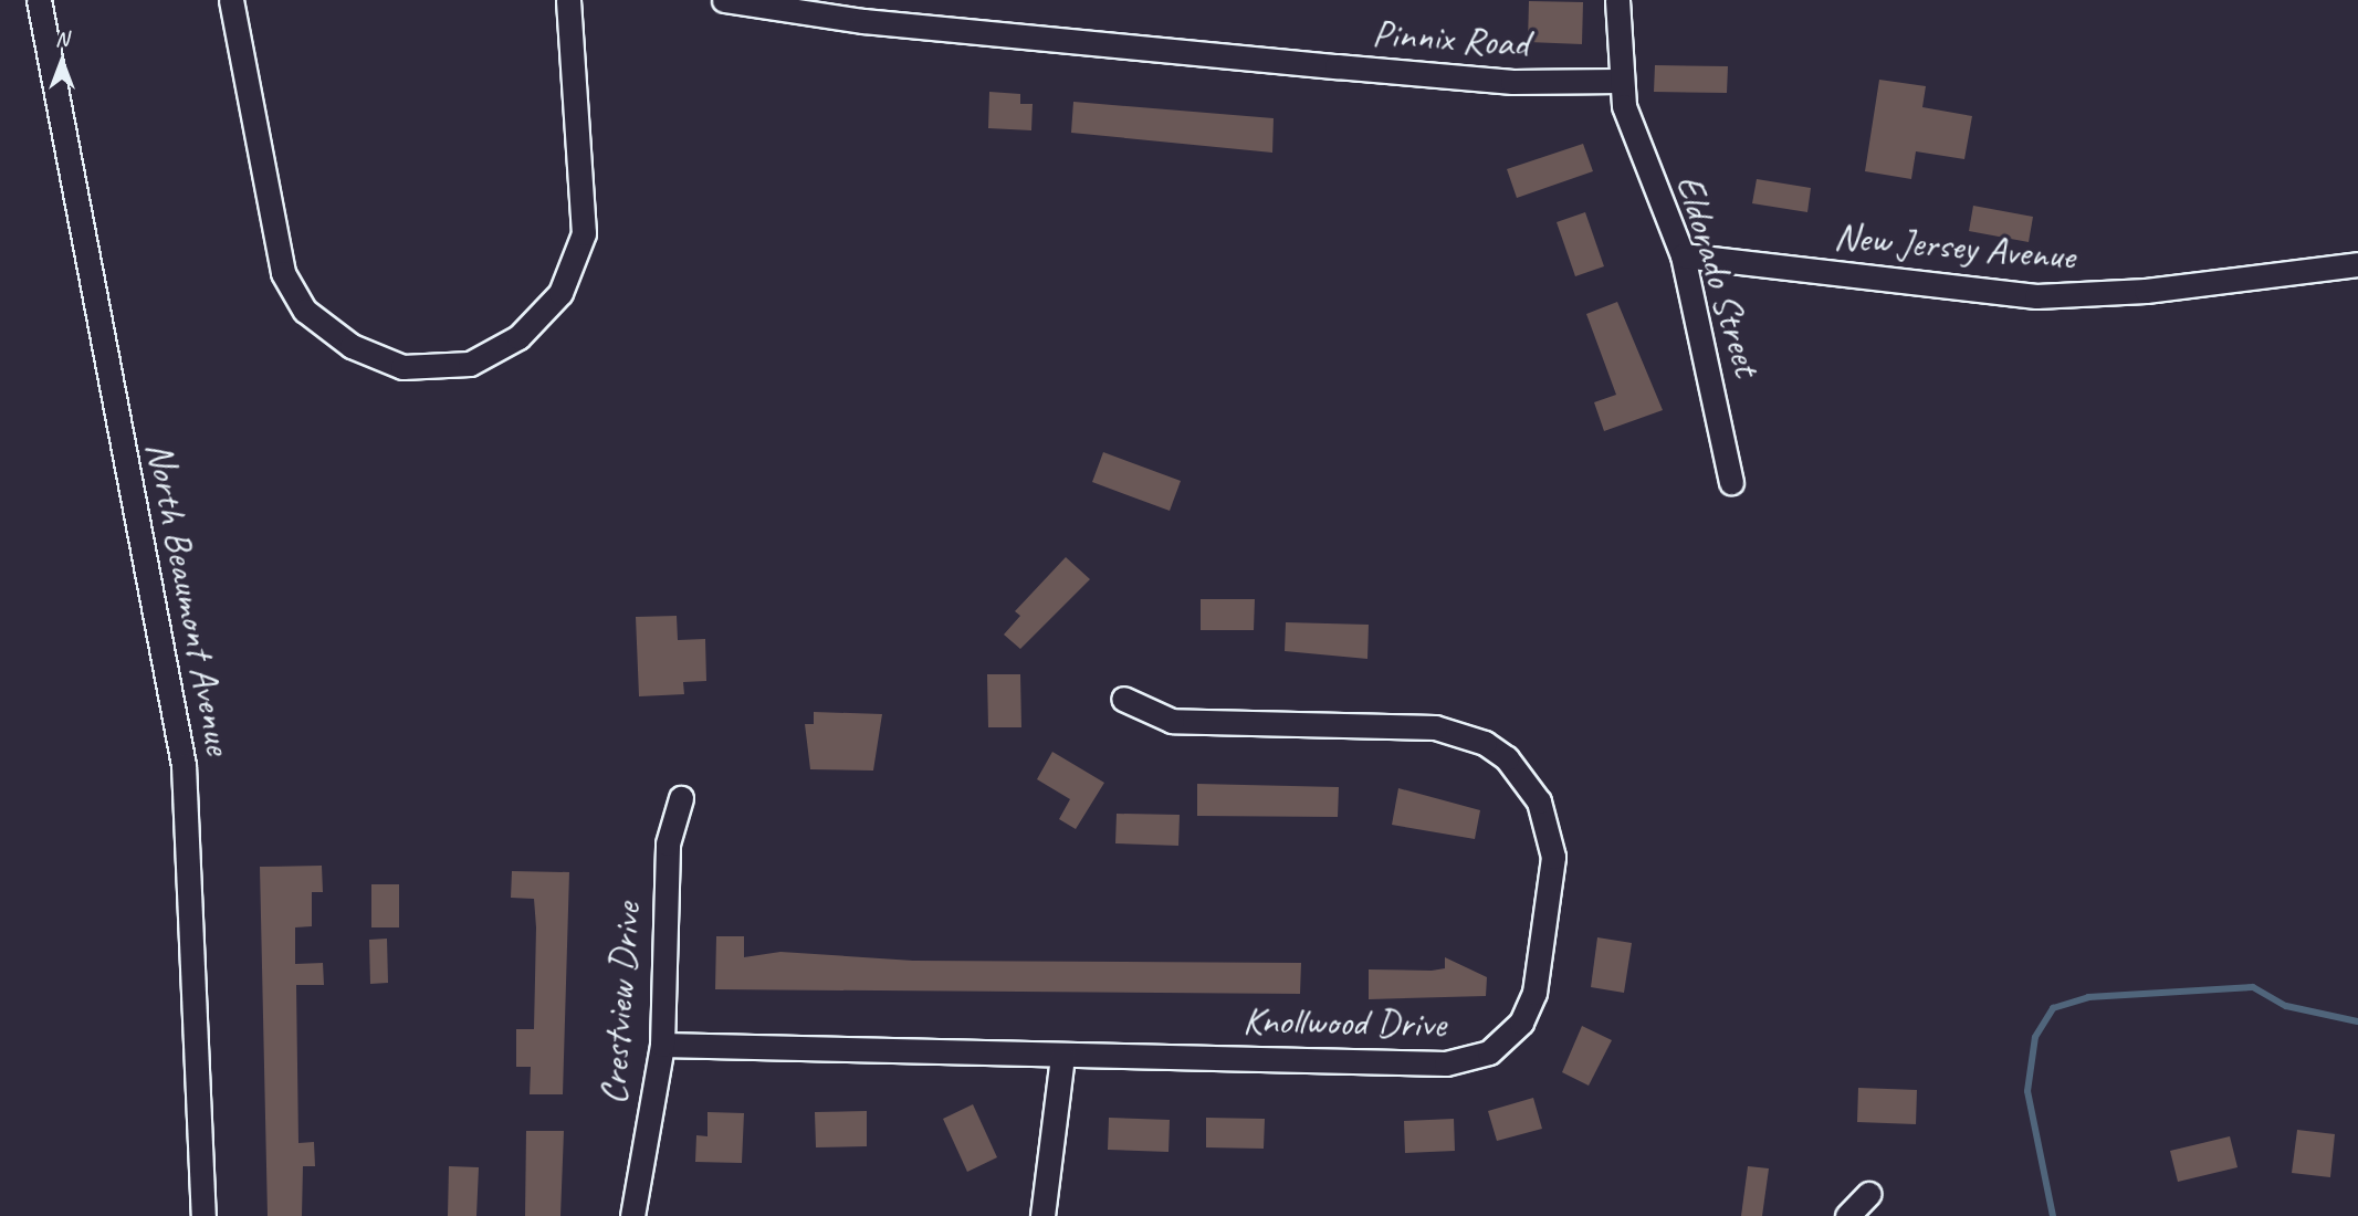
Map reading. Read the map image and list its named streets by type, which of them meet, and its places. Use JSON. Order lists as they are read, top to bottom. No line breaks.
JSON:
{"streets":{"street":["Pinnix Road","New Jersey Avenue","Eldorado Street","North Beaumont Avenue","Crestview Drive","Knollwood Drive"]},"crossings":[["Pinnix Road","Eldorado Street"],["New Jersey Avenue","Eldorado Street"],["Crestview Drive","Knollwood Drive"]],"north":"top"}
